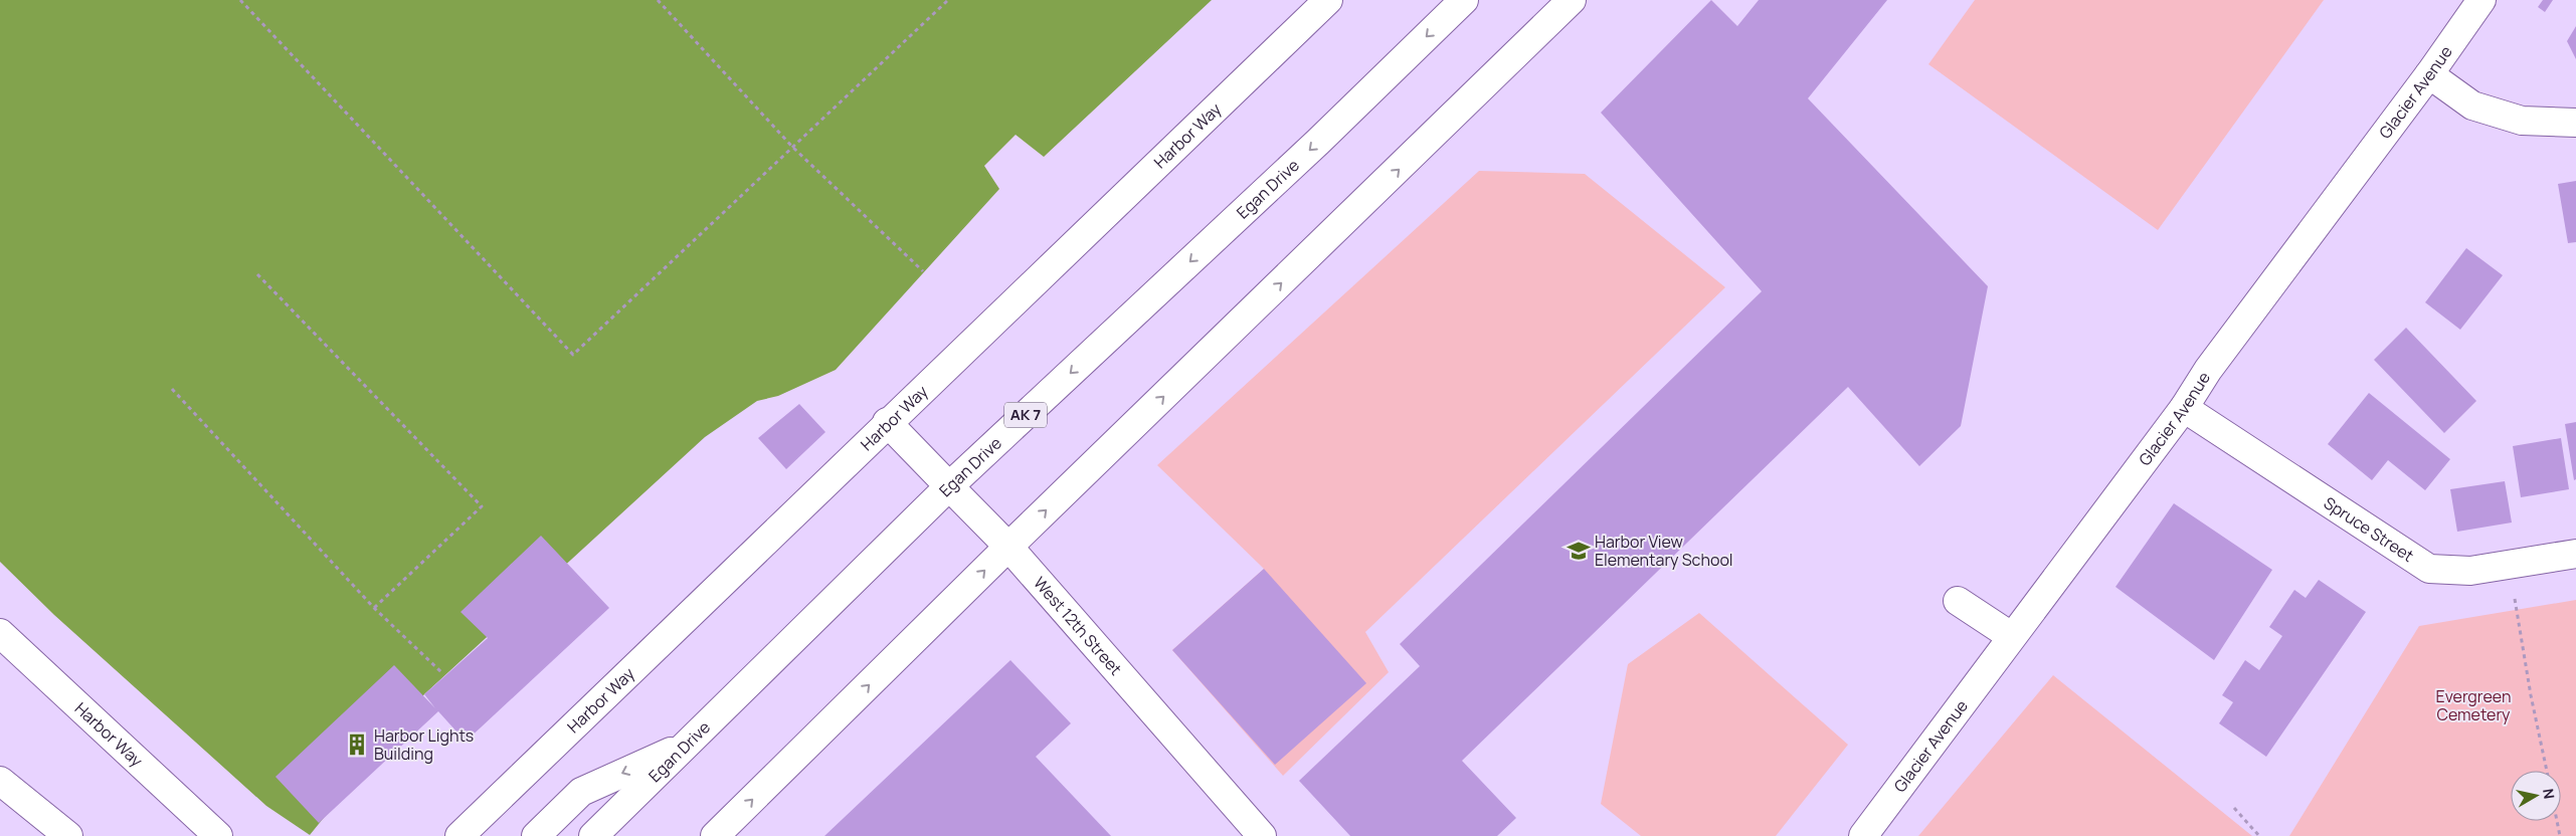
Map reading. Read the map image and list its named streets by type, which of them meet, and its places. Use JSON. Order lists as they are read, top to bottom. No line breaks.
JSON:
{"streets":{"main road":["Glacier Avenue","Harbor Way","Egan Drive","AK 7","Spruce Street","West 12th Street"]},"crossings":[["Glacier Avenue","Spruce Street"],["Harbor Way","West 12th Street"],["Egan Drive","West 12th Street"]],"parks":["Evergreen Cemetery"],"places":{"school or university":["Harbor View Elementary School"],"building":["Harbor Lights Building"]},"north":"right"}
